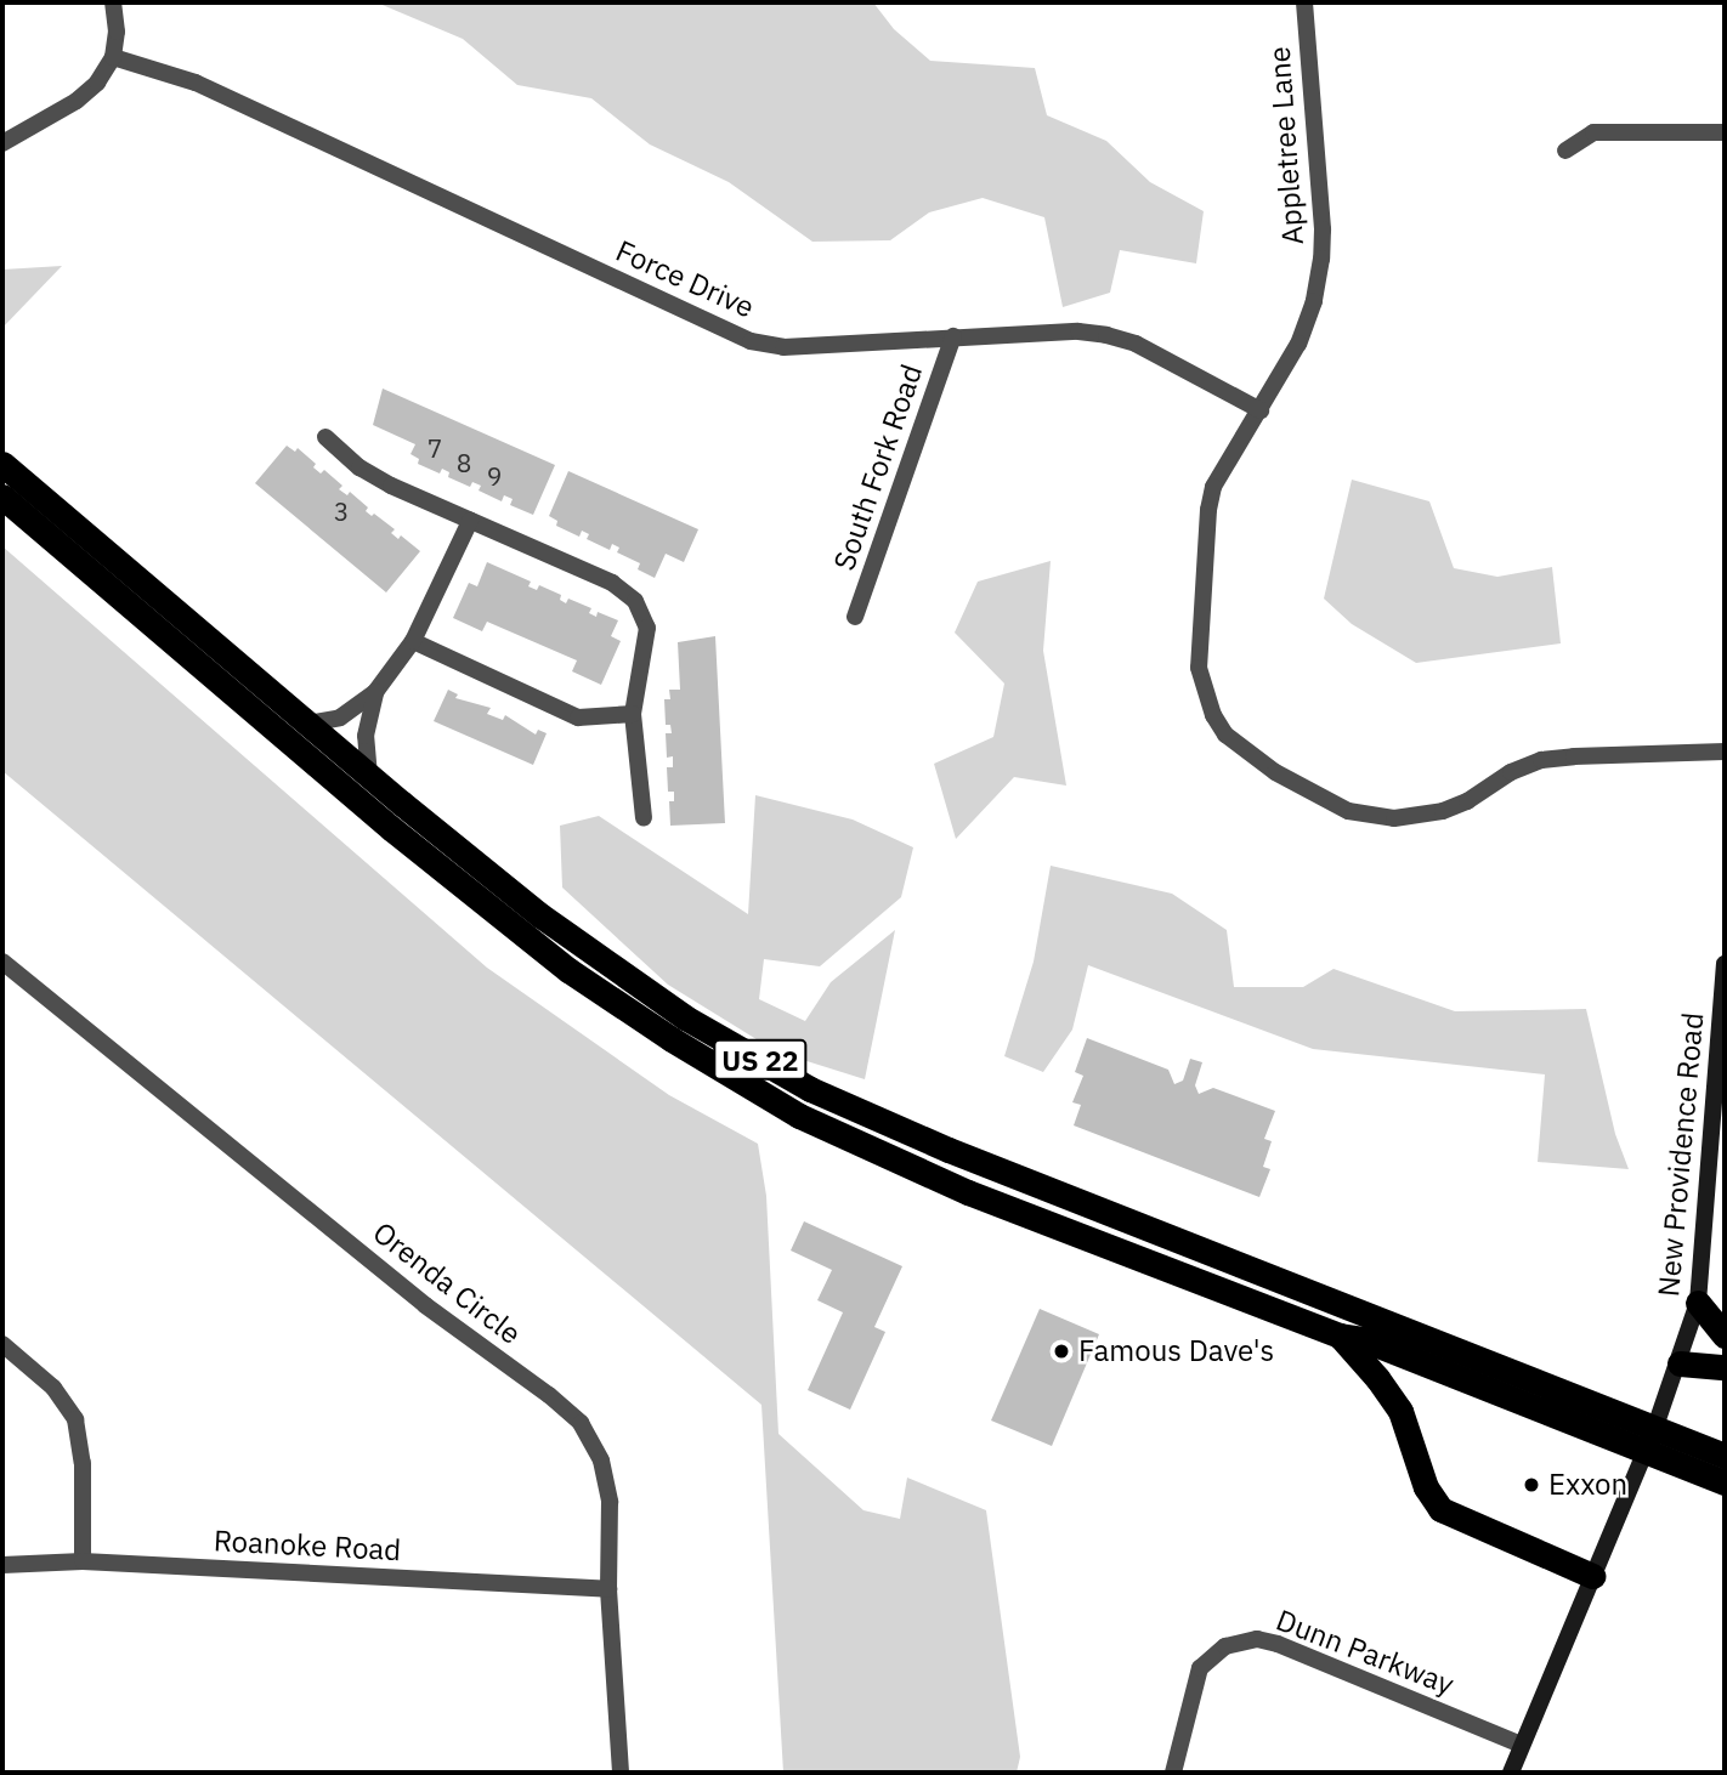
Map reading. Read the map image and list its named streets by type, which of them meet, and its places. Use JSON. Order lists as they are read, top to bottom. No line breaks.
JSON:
{"streets":{"highway":["US 22"],"street":["Appletree Lane","Force Drive","South Fork Road","New Providence Road","Orenda Circle","Roanoke Road","Dunn Parkway"]},"crossings":[["Appletree Lane","Force Drive"],["Force Drive","South Fork Road"],["US 22","New Providence Road"],["New Providence Road","Dunn Parkway"],["Orenda Circle","Roanoke Road"]],"places":["Famous Dave's","Exxon"],"house_numbers":["7","8","9","3"]}
